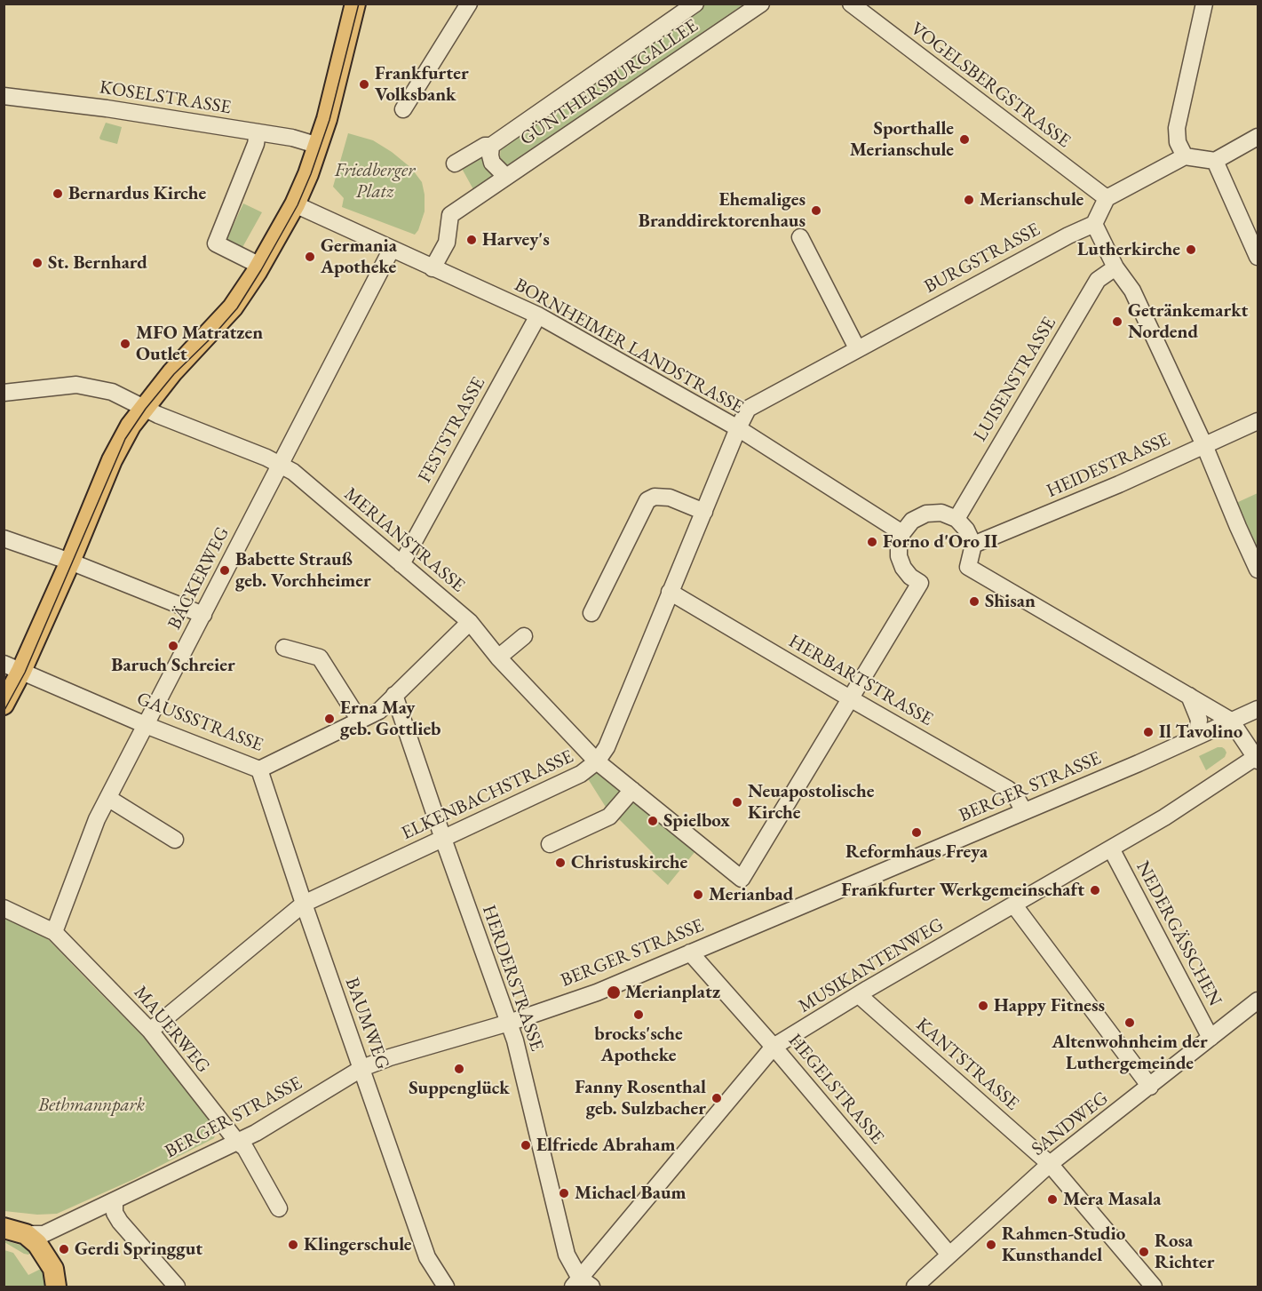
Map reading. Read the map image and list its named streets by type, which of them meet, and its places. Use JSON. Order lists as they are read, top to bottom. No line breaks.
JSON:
{"streets":{"street":["GÜNTHERSBURGALLEE","VOGELSBERGSTRASSE","KOSELSTRASSE","BURGSTRASSE","BORNHEIMER LANDSTRASSE","LUISENSTRASSE","FESTSTRASSE","HEIDESTRASSE","MERIANSTRASSE","BÄCKERWEG","HERBARTSTRASSE","GAUSSSTRASSE","BERGER STRASSE","ELKENBACHSTRASSE","NEDERGÄSSCHEN","MUSIKANTENWEG","HERDERSTRASSE","BAUMWEG","MAUERWEG","KANTSTRASSE","HEGELSTRASSE","SANDWEG"]},"crossings":[["GÜNTHERSBURGALLEE","BORNHEIMER LANDSTRASSE"],["BURGSTRASSE","BORNHEIMER LANDSTRASSE"],["BURGSTRASSE","ELKENBACHSTRASSE"],["BORNHEIMER LANDSTRASSE","FESTSTRASSE"],["BORNHEIMER LANDSTRASSE","BÄCKERWEG"],["BORNHEIMER LANDSTRASSE","ELKENBACHSTRASSE"],["FESTSTRASSE","MERIANSTRASSE"],["MERIANSTRASSE","BÄCKERWEG"],["MERIANSTRASSE","GAUSSSTRASSE"],["MERIANSTRASSE","ELKENBACHSTRASSE"],["BÄCKERWEG","GAUSSSTRASSE"],["BÄCKERWEG","MAUERWEG"],["HERBARTSTRASSE","BERGER STRASSE"],["HERBARTSTRASSE","ELKENBACHSTRASSE"],["GAUSSSTRASSE","HERDERSTRASSE"],["GAUSSSTRASSE","BAUMWEG"],["BERGER STRASSE","HERDERSTRASSE"],["BERGER STRASSE","BAUMWEG"],["BERGER STRASSE","MAUERWEG"],["BERGER STRASSE","HEGELSTRASSE"],["ELKENBACHSTRASSE","HERDERSTRASSE"],["ELKENBACHSTRASSE","BAUMWEG"],["ELKENBACHSTRASSE","MAUERWEG"],["NEDERGÄSSCHEN","MUSIKANTENWEG"],["NEDERGÄSSCHEN","SANDWEG"],["MUSIKANTENWEG","HERDERSTRASSE"],["MUSIKANTENWEG","KANTSTRASSE"],["MUSIKANTENWEG","HEGELSTRASSE"],["KANTSTRASSE","SANDWEG"],["HEGELSTRASSE","SANDWEG"]],"parks":["Friedberger Platz","Bethmannpark"],"places":["Frankfurter Volksbank","Sporthalle Merianschule","Bernardus Kirche","Merianschule","Ehemaliges Branddirektorenhaus","Harvey's","Lutherkirche","Germania Apotheke","St. Bernhard","Getränkemarkt Nordend","MFO Matratzen Outlet","Forno d'Oro II","Babette Strauß geb. Vorchheimer","Shisan","Baruch Schreier","Erna May geb. Gottlieb","Il Tavolino","Neuapostolische Kirche","Spielbox","Reformhaus Freya","Christuskirche","Frankfurter Werkgemeinschaft","Merianbad","Merianplatz","Happy Fitness","brocks'sche Apotheke","Altenwohnheim der Luthergemeinde","Suppenglück","Fanny Rosenthal geb. Sulzbacher","Elfriede Abraham","Michael Baum","Mera Masala","Klingerschule","Rahmen-Studio Kunsthandel","Gerdi Springgut","Rosa Richter"]}
